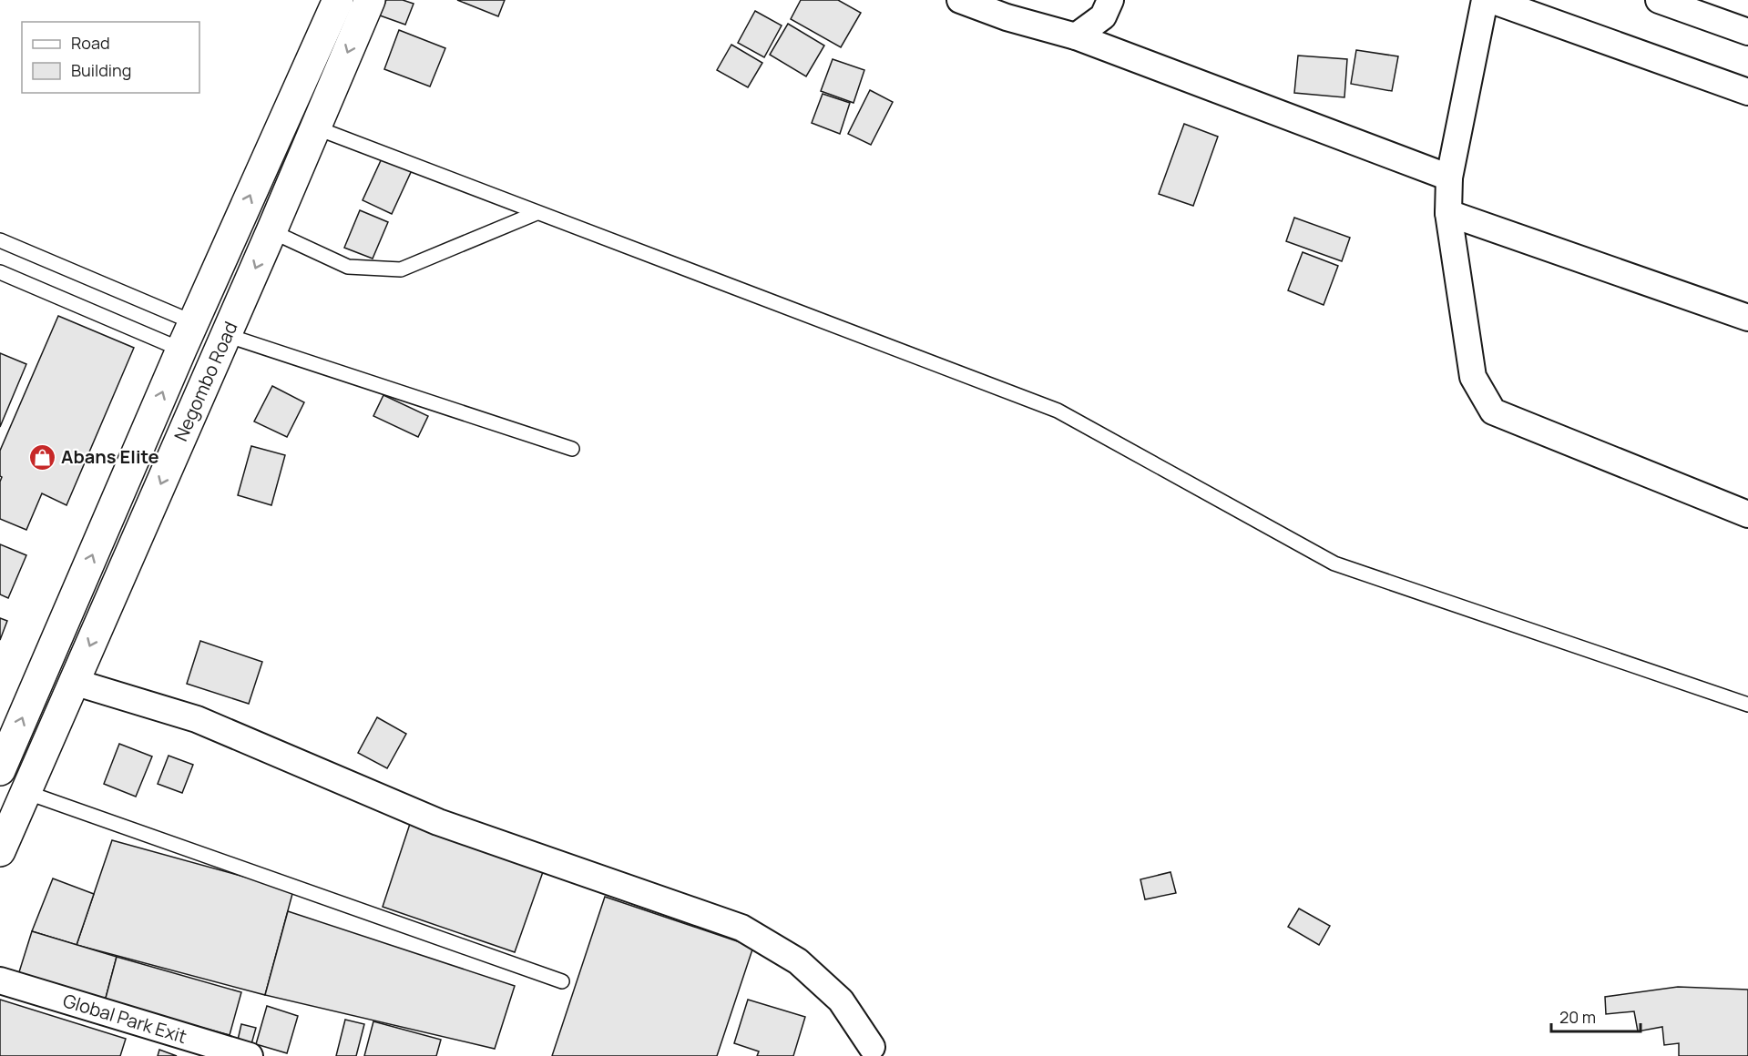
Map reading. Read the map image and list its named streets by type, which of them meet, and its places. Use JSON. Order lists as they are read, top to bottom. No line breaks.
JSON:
{"streets":{"highway":["Negombo Road"],"street":["Global Park Exit"]},"places":{"shop":["Abans Elite"]},"legend":["Road","Building"],"scale_bar":"20 m"}
